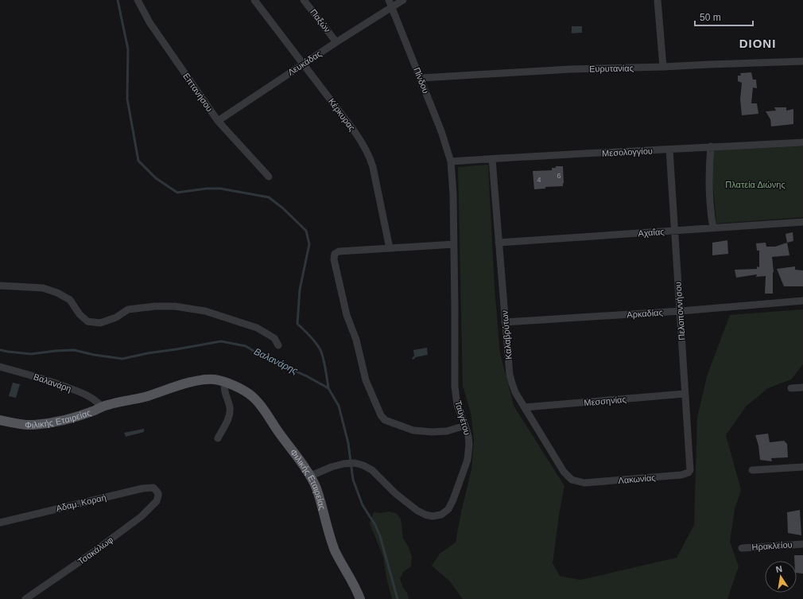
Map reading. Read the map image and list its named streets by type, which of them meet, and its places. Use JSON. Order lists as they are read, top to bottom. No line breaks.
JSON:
{"streets":{"main road":["Φιλικής Εταιρείας"],"street":["Παξών","Λευκάδας","Ευρυτανίας","Πίνδου","Επτανήσου","Κέρκυρας","Μεσολογγίου","Αχαΐας","Πελοποννήσου","Αρκαδίας","Καλαβρύτων","Βαλανάρη","Μεσσηνίας","Ταϋγέτου","Λακωνίας","Αδαμ. Κοραή","Ηρακλείου","Τσακάλωφ"]},"crossings":[["Παξών","Λευκάδας"],["Λευκάδας","Πίνδου"],["Λευκάδας","Επτανήσου"],["Λευκάδας","Κέρκυρας"],["Ευρυτανίας","Πίνδου"],["Πίνδου","Μεσολογγίου"],["Πίνδου","Ταϋγέτου"],["Μεσολογγίου","Πελοποννήσου"],["Μεσολογγίου","Καλαβρύτων"],["Μεσολογγίου","Ταϋγέτου"],["Αχαΐας","Πελοποννήσου"],["Αχαΐας","Καλαβρύτων"],["Πελοποννήσου","Αρκαδίας"],["Πελοποννήσου","Μεσσηνίας"],["Πελοποννήσου","Λακωνίας"],["Αρκαδίας","Καλαβρύτων"],["Καλαβρύτων","Μεσσηνίας"],["Καλαβρύτων","Λακωνίας"],["Βαλανάρη","Φιλικής Εταιρείας"],["Φιλικής Εταιρείας","Ταϋγέτου"],["Αδαμ. Κοραή","Τσακάλωφ"]],"districts":["DIONI"],"water":["Βαλανάρης"],"parks":["Πλατεία Διώνης"],"house_numbers":["6","4"],"scale_bar":"50 m","north":"top"}
